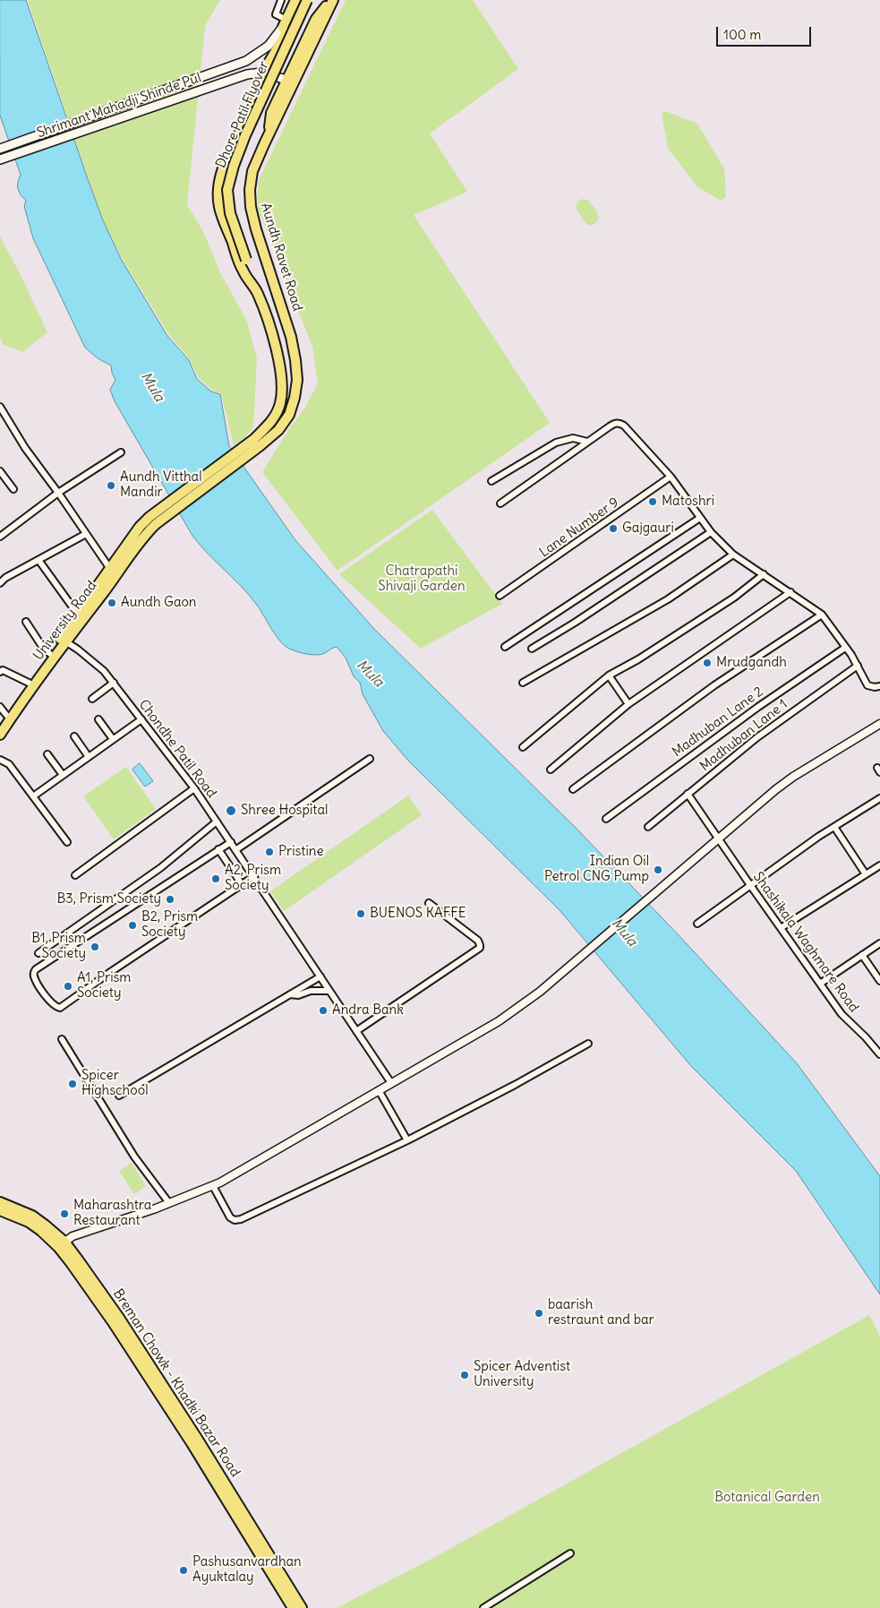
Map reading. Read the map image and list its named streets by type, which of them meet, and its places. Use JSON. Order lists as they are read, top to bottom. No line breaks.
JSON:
{"streets":{"main road":["Shrimant Mahadji Shinde Pul","Dhore Patil Flyover","Aundh Ravet Road","University Road","Breman Chowk - Khadki Bazar Road"],"street":["Lane Number 9","Madhuban Lane 2","Madhuban Lane 1","Chondhe Patil Road","Shashikala Waghmare Road"]},"crossings":[["Aundh Ravet Road","University Road"],["University Road","Chondhe Patil Road"],["Madhuban Lane 1","Shashikala Waghmare Road"]],"water":["Mula"],"parks":["Chatrapathi Shivaji Garden","Botanical Garden"],"places":["Aundh Vitthal Mandir","Matoshri","Gajgauri","Aundh Gaon","Mrudgandh","Shree Hospital","Pristine","Indian Oil Petrol CNG Pump","A2, Prism Society","B3, Prism Society","BUENOS KAFFE","B2, Prism Society","B1, Prism Society","A1, Prism Society","Andra Bank","Spicer Highschool","Maharashtra Restaurant","baarish restraunt and bar","Spicer Adventist University","Pashusanvardhan Ayuktalay"],"scale_bar":"100 m"}
